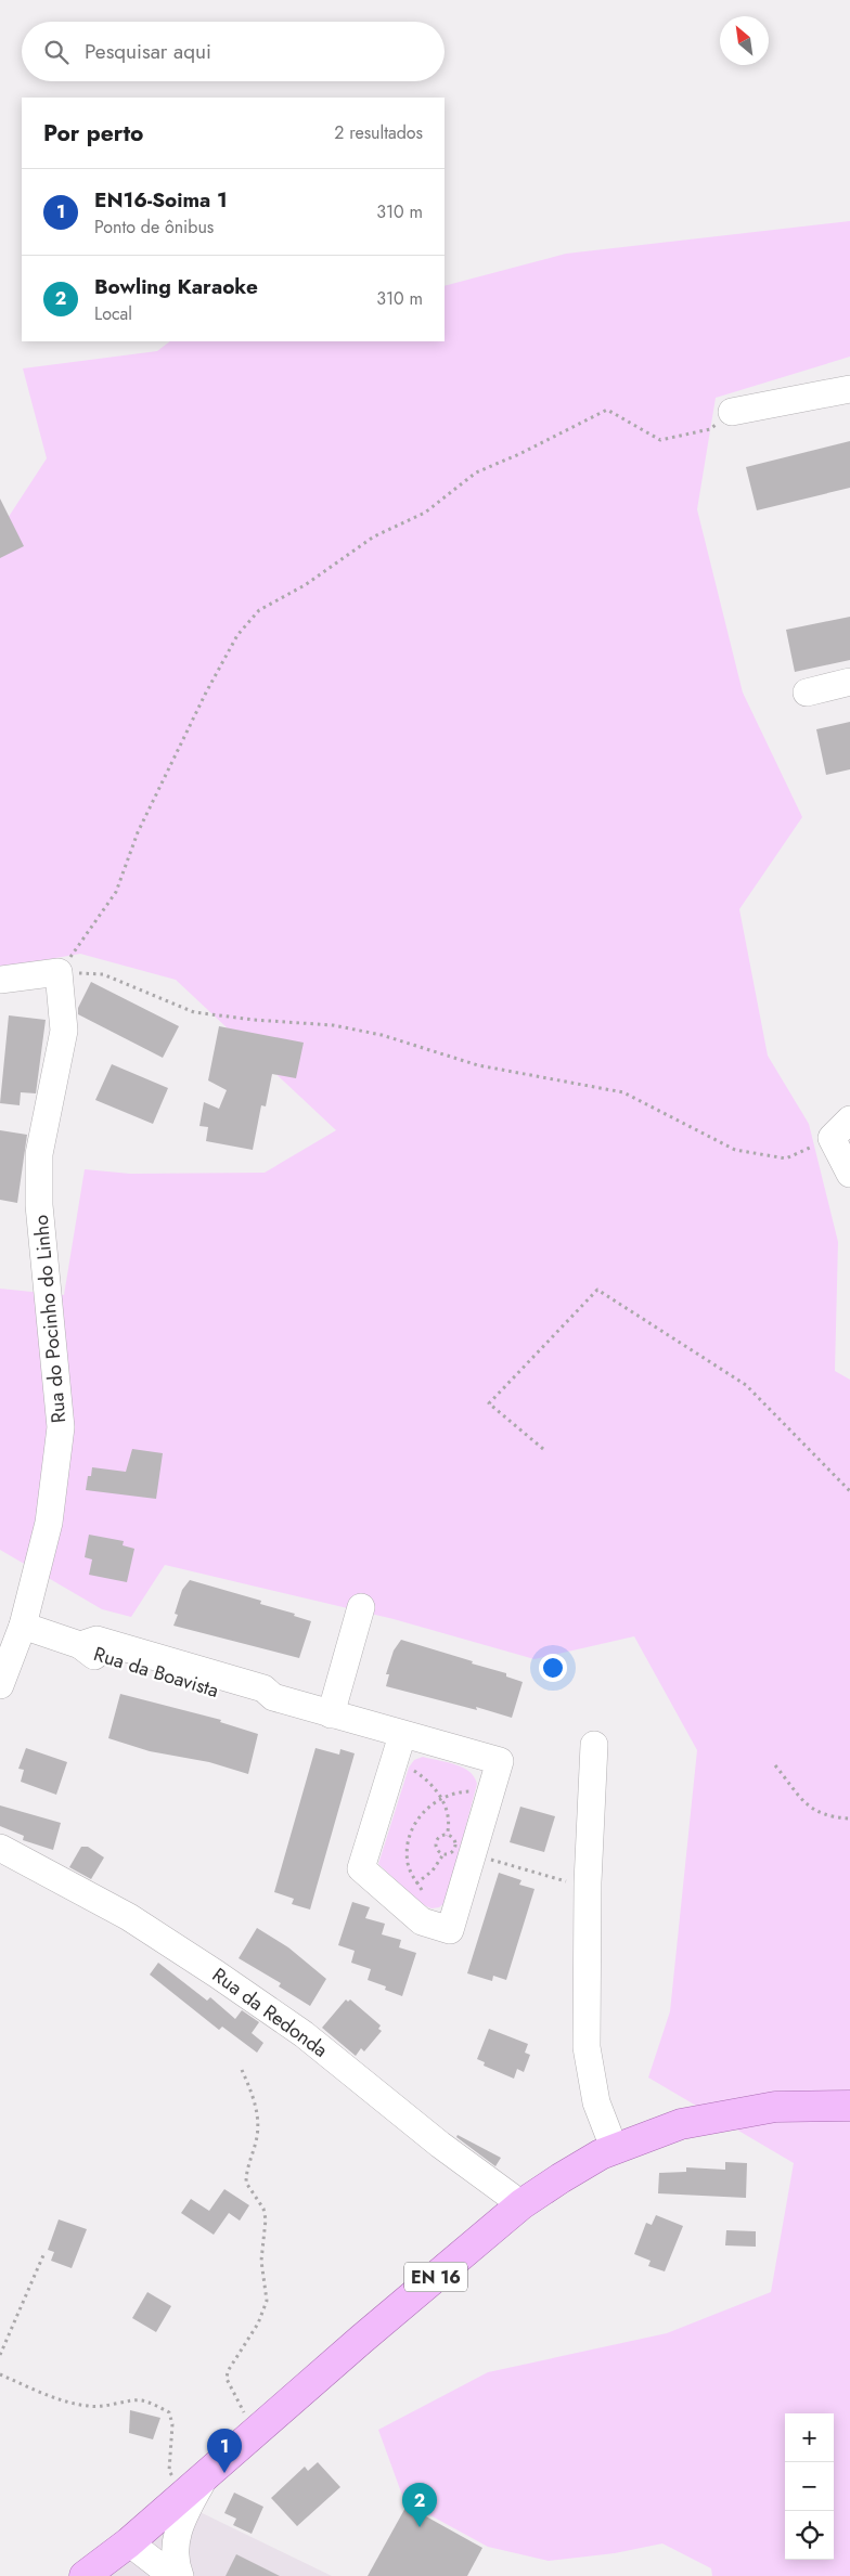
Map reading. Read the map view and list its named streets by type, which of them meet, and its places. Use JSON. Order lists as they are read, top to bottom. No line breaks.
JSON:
{"streets":{"main road":["EN 16"],"street":["Rua do Pocinho do Linho","Rua da Boavista","Rua da Redonda"]},"crossings":[["Rua do Pocinho do Linho","Rua da Boavista"],["Rua da Redonda","EN 16"]],"north":"top left","page":{"search":"Pesquisar aqui","heading":["Por perto","2 resultados"],"list":[{"mark":"1","name":"EN16-Soima 1","note":"Ponto de ônibus","value":"310 m"},{"mark":"2","name":"Bowling Karaoke","note":"Local","value":"310 m"}],"map_buttons":["+","−"],"pins":["1","2"]}}
